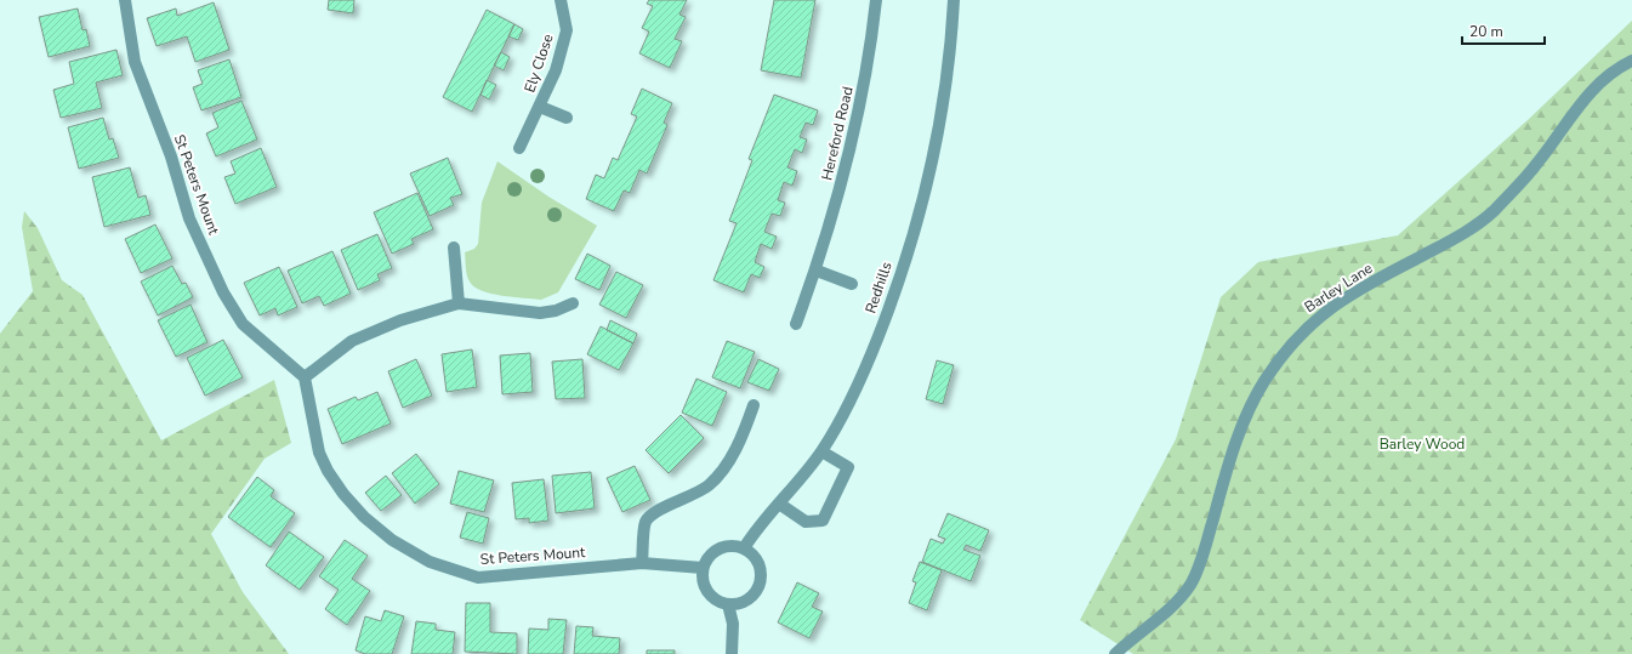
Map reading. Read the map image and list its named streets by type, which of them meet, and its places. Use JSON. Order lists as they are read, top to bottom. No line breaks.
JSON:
{"streets":{"street":["Ely Close","Hereford Road","St Peters Mount","Redhills","Barley Lane"]},"crossings":[["St Peters Mount","Redhills"]],"parks":["Barley Wood"],"scale_bar":"20 m"}
